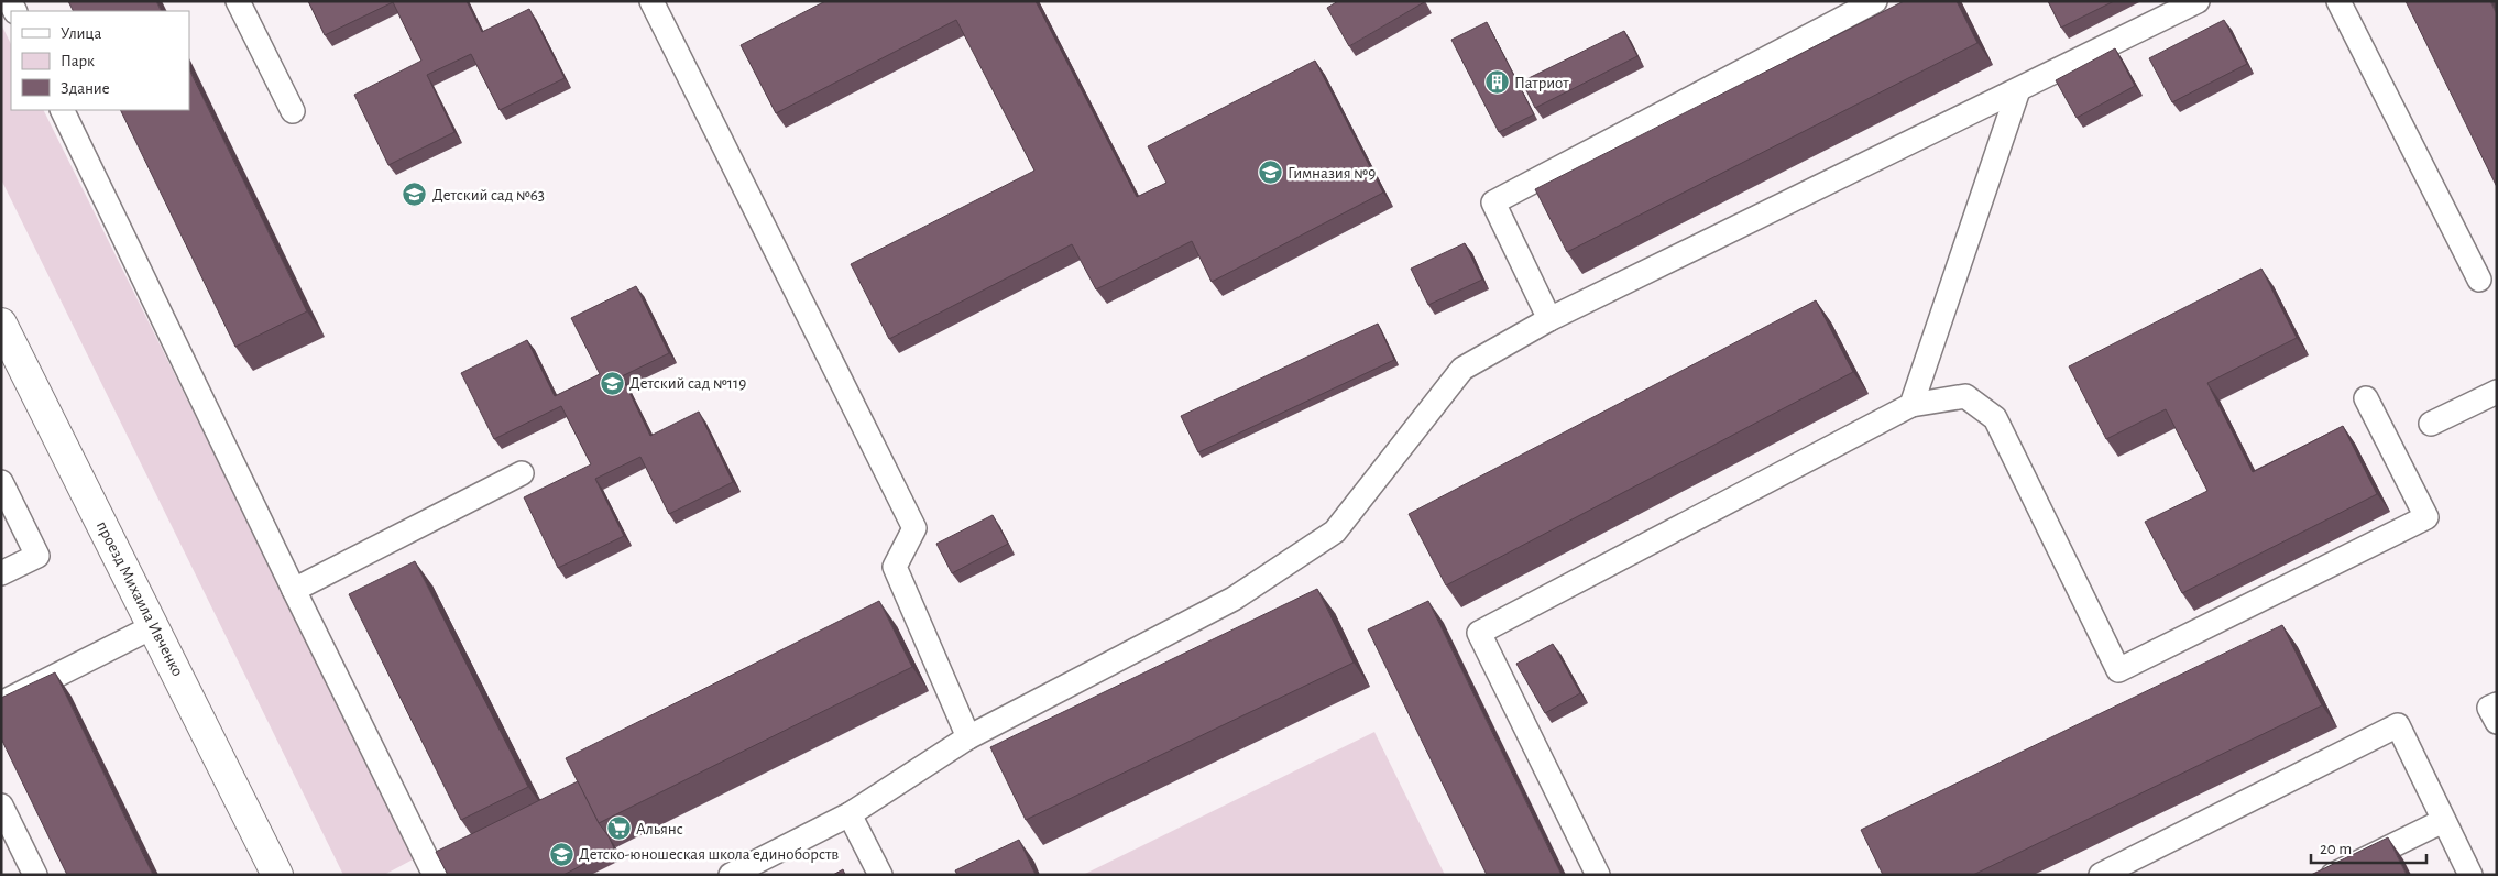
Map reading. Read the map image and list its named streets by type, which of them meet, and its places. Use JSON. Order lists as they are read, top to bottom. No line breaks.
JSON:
{"streets":{"street":["проезд Михаила Ивченко"]},"places":{"building":["Патриот"],"school or university":["Гимназия №9","Детский сад №63","Детский сад №119","Детско-юношеская школа единоборств"],"supermarket":["Альянс"]},"legend":["Улица","Парк","Здание"],"scale_bar":"20 m"}
